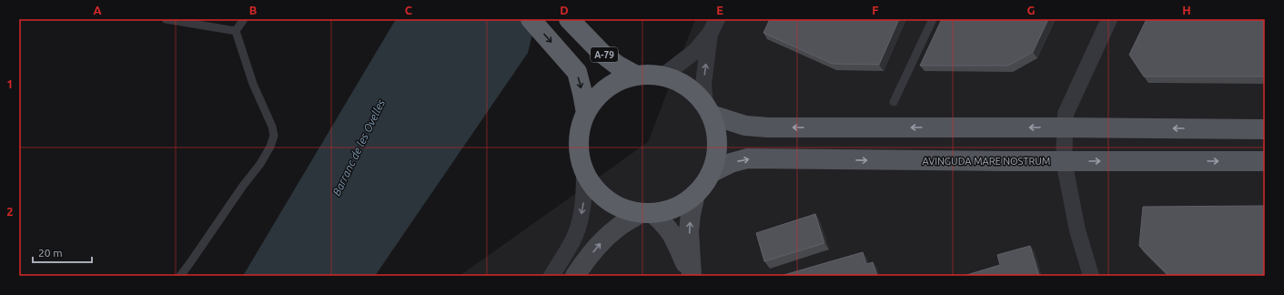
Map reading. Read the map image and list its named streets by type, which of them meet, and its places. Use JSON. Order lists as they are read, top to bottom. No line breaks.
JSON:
{"streets":{"highway":["A-79"],"main road":["AVINGUDA MARE NOSTRUM"]},"water":["Barranc de les Ovelles"],"scale_bar":"20 m","grid":{"columns":["A","B","C","D","E","F","G","H"],"rows":["1","2"]}}
